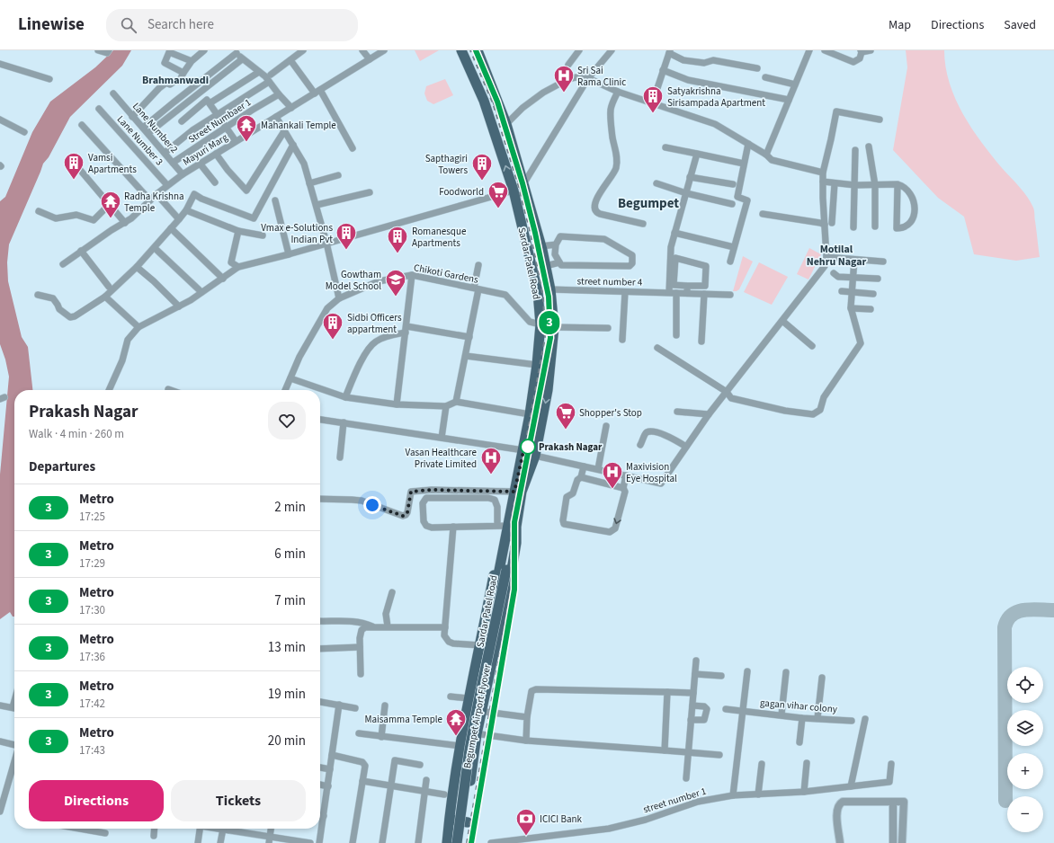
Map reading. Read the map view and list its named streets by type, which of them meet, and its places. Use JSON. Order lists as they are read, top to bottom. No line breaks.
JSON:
{"streets":{"main road":["Sardar Patel Road","Begumpet Airport Flyover"],"street":["Street Numbaer 1","Lane Number 2","Lane Number 3","Mayuri Marg","Chikoti Gardens","street number 4","gagan vihar colony","street number 1"]},"crossings":[["Street Numbaer 1","Lane Number 2"],["Lane Number 2","Mayuri Marg"],["Lane Number 3","Mayuri Marg"],["Sardar Patel Road","Chikoti Gardens"],["Sardar Patel Road","street number 4"],["Sardar Patel Road","Begumpet Airport Flyover"]],"districts":["Brahmanwadi","Begumpet","Motilal Nehru Nagar"],"places":{"hospital":["Sri Sai Rama Clinic","Vasan Healthcare Private Limited","Maxivision Eye Hospital"],"building":["Satyakrishna Sirisampada Apartment","Vamsi Apartments","Sapthagiri Towers","Vmax e-Solutions Indian Pvt","Romanesque Apartments","Sidbi Officers appartment"],"temple":["Mahankali Temple","Radha Krishna Temple","Maisamma Temple"],"supermarket":["Foodworld","Shopper's Stop"],"school or university":["Gowtham Model School"],"other":["Prakash Nagar"],"bank":["ICICI Bank"]},"lines":["metro line 3"],"page":{"header":"Linewise","search":"Search here","nav":["Map","Directions","Saved"],"on_map":"3","heading":[["Prakash Nagar","Walk · 4 min · 260 m"],"Departures"],"list":[{"mark":"3","name":"Metro","note":"17:25","value":"2 min"},{"mark":"3","name":"Metro","note":"17:29","value":"6 min"},{"mark":"3","name":"Metro","note":"17:30","value":"7 min"},{"mark":"3","name":"Metro","note":"17:36","value":"13 min"},{"mark":"3","name":"Metro","note":"17:42","value":"19 min"},{"mark":"3","name":"Metro","note":"17:43","value":"20 min"}],"map_buttons":["+","−"],"buttons":["Directions","Tickets"]}}
